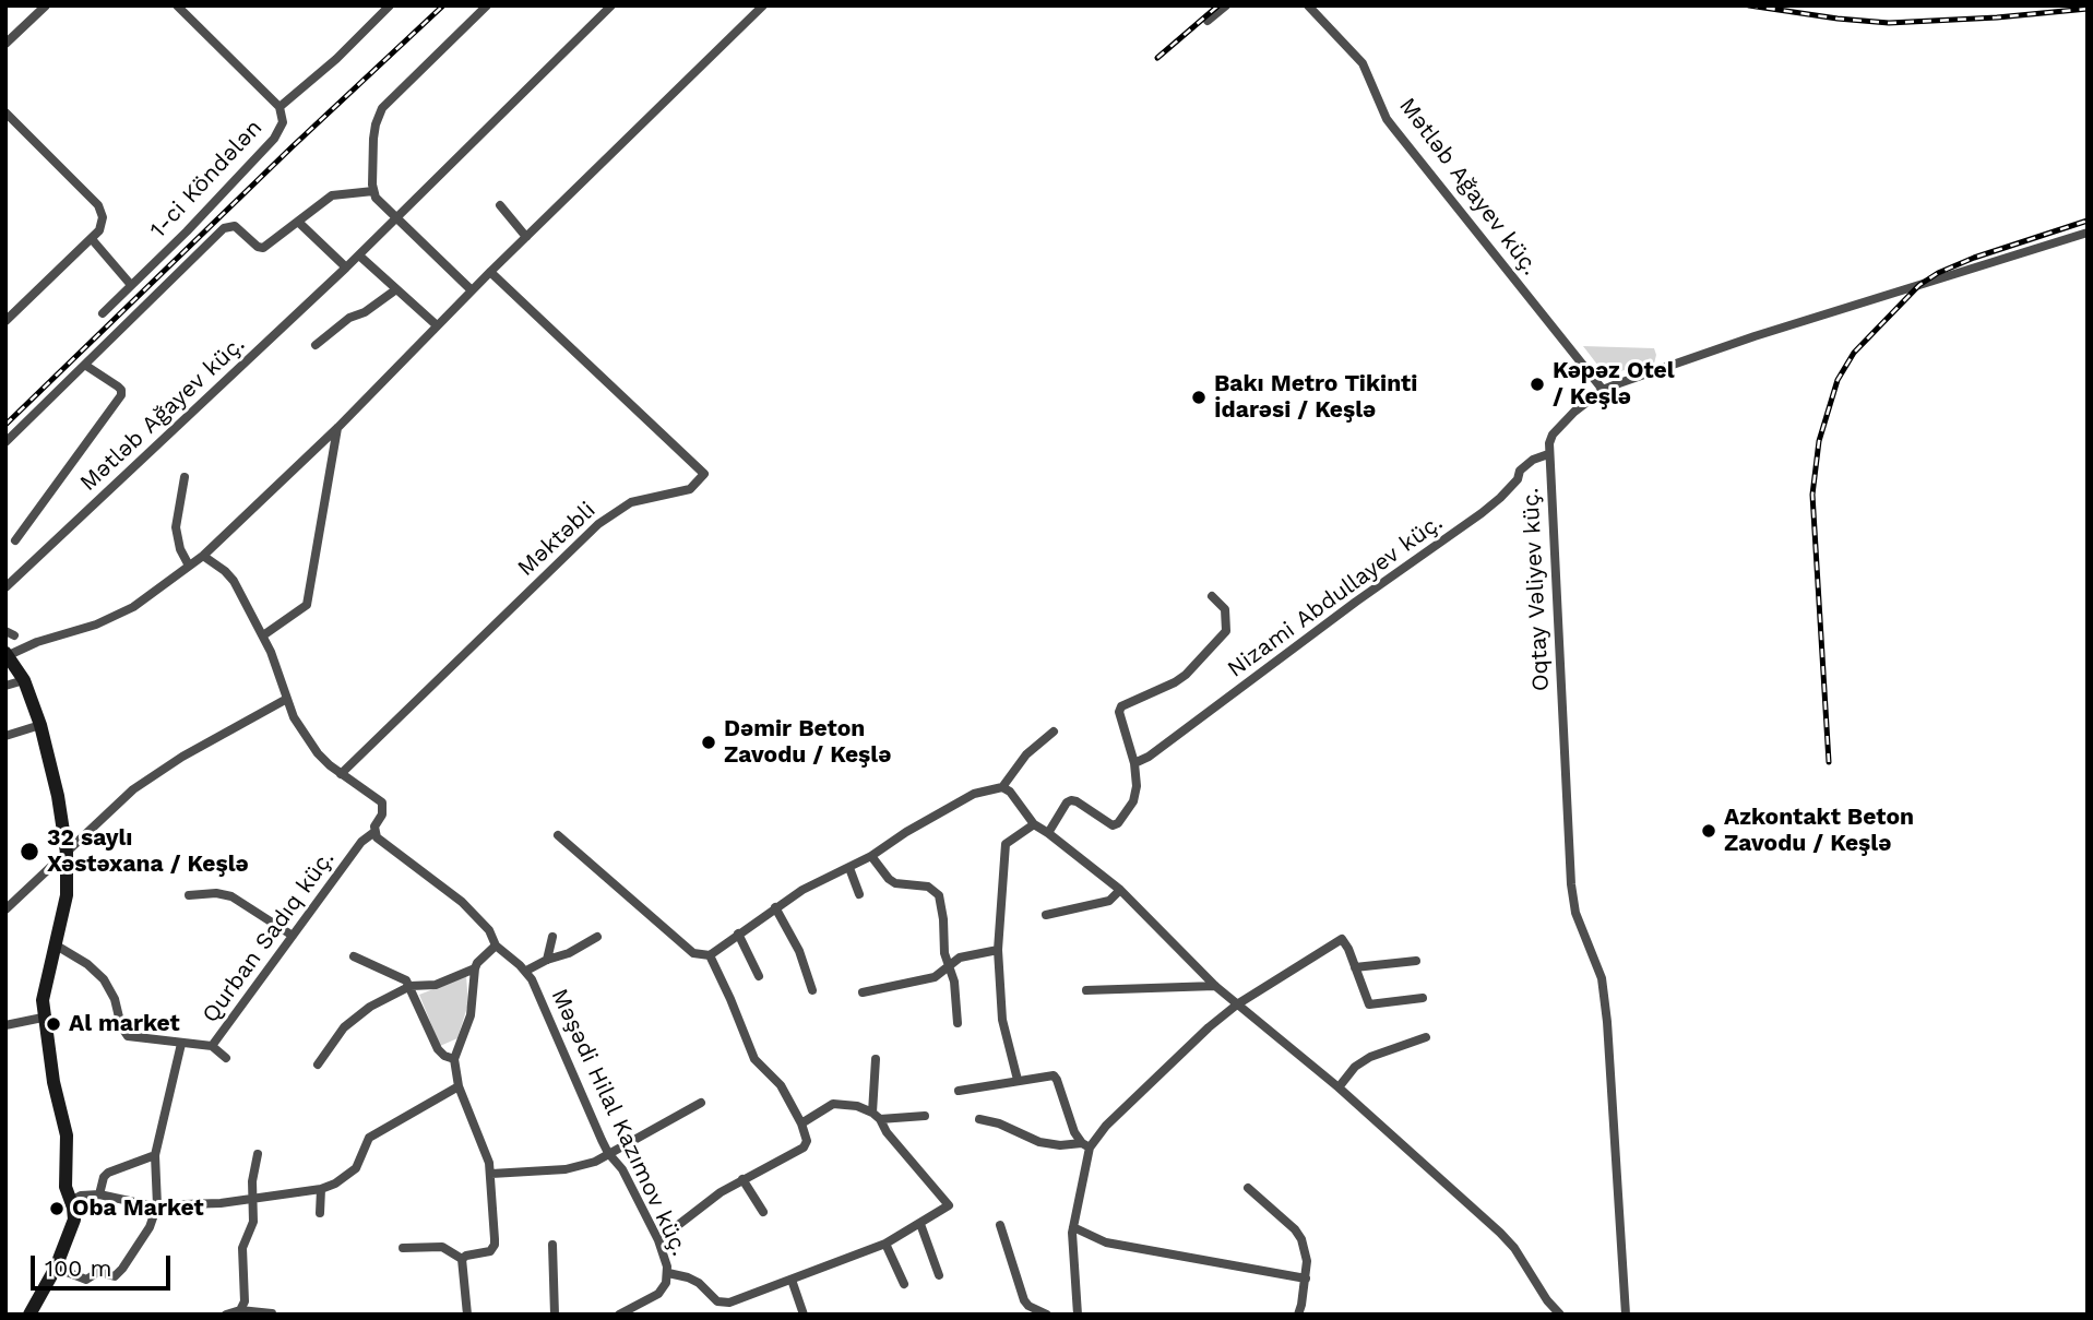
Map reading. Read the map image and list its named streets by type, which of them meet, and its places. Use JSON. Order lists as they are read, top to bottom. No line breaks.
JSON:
{"streets":{"street":["1-ci Köndələn","Mətləb Ağayev küç.","Məktəbli","Oqtay Vəliyev küç.","Nizami Abdullayev küç.","Qurban Sadıq küç.","Məşədi Hilal Kazımov küç."]},"crossings":[["Mətləb Ağayev küç.","Oqtay Vəliyev küç."],["Oqtay Vəliyev küç.","Nizami Abdullayev küç."],["Qurban Sadıq küç.","Məşədi Hilal Kazımov küç."]],"places":["Kəpəz Otel / Keşlə","Bakı Metro Tikinti İdarəsi / Keşlə","Dəmir Beton Zavodu / Keşlə","Azkontakt Beton Zavodu / Keşlə","32 saylı Xəstəxana / Keşlə","Al market","Oba Market"],"scale_bar":"100 m"}
